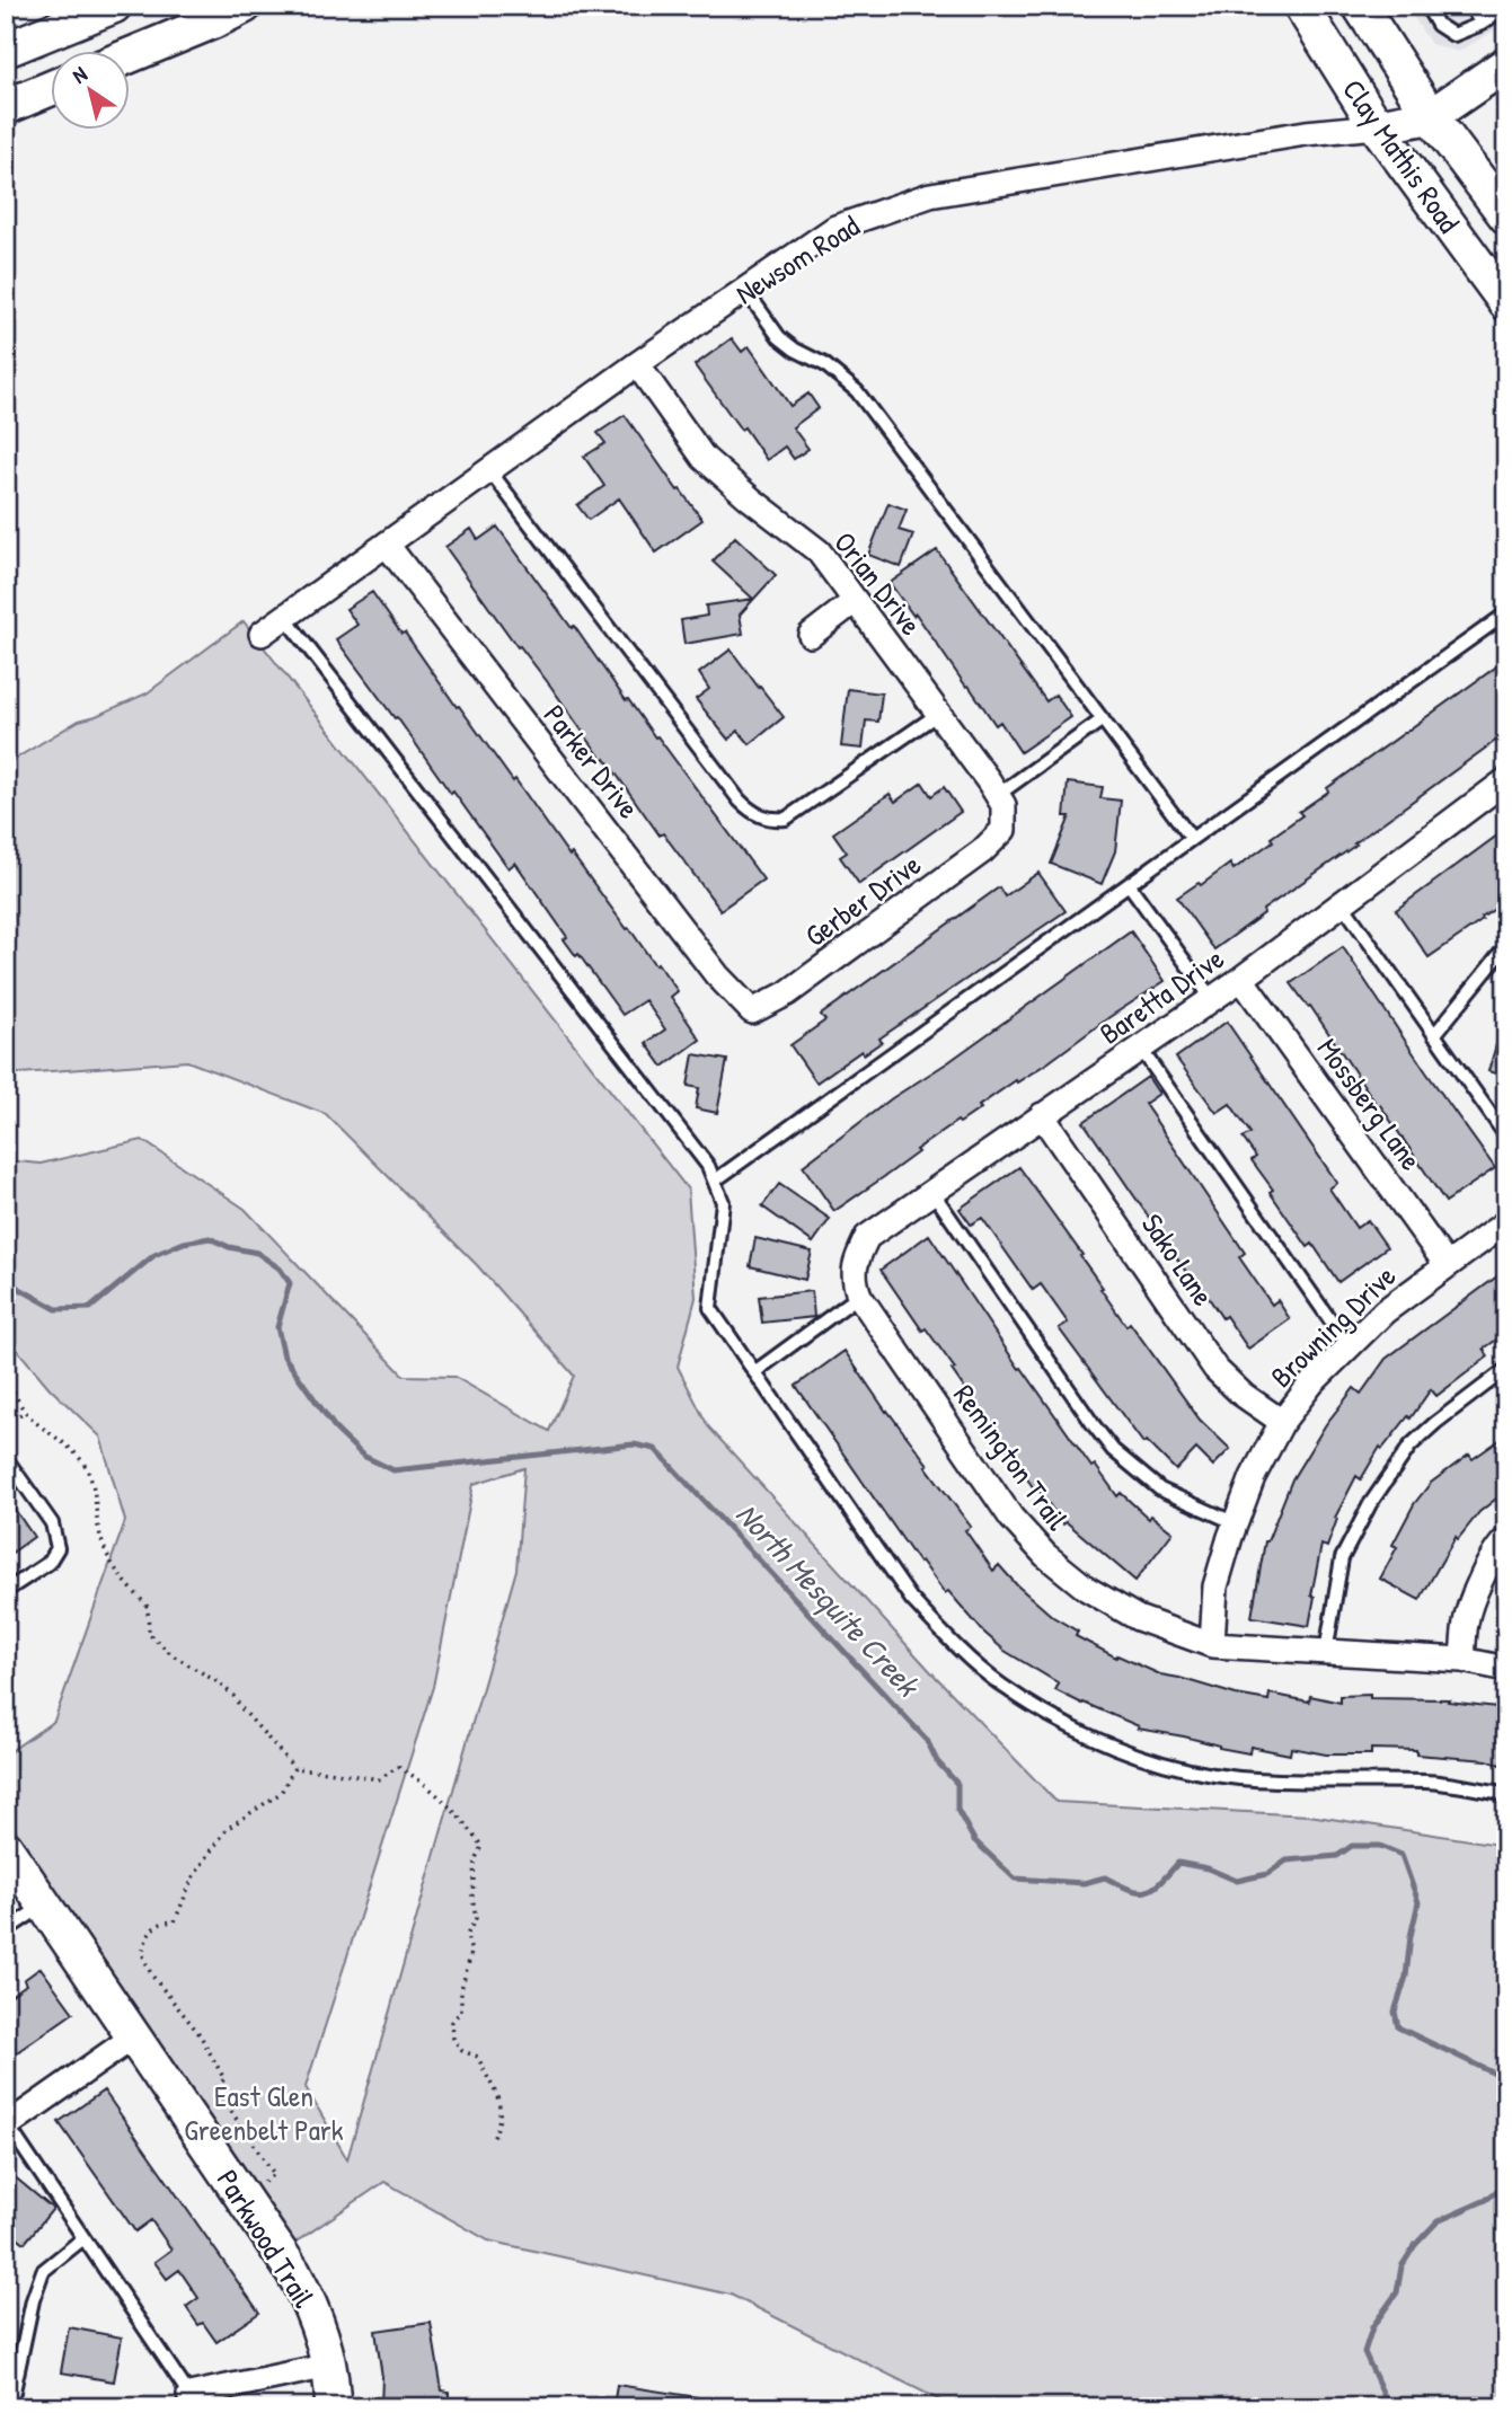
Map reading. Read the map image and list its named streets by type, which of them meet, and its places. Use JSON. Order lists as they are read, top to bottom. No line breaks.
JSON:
{"streets":{"main road":["Clay Mathis Road","Newsom Road","Parkwood Trail"],"street":["Orian Drive","Parker Drive","Gerber Drive","Baretta Drive","Mossberg Lane","Sako Lane","Browning Drive","Remington Trail"]},"crossings":[["Clay Mathis Road","Newsom Road"],["Newsom Road","Orian Drive"],["Newsom Road","Parker Drive"],["Orian Drive","Gerber Drive"],["Parker Drive","Gerber Drive"],["Baretta Drive","Mossberg Lane"],["Baretta Drive","Sako Lane"],["Baretta Drive","Remington Trail"],["Mossberg Lane","Browning Drive"],["Sako Lane","Browning Drive"],["Browning Drive","Remington Trail"]],"water":["North Mesquite Creek"],"parks":["East Glen Greenbelt Park"],"north":"top left"}
